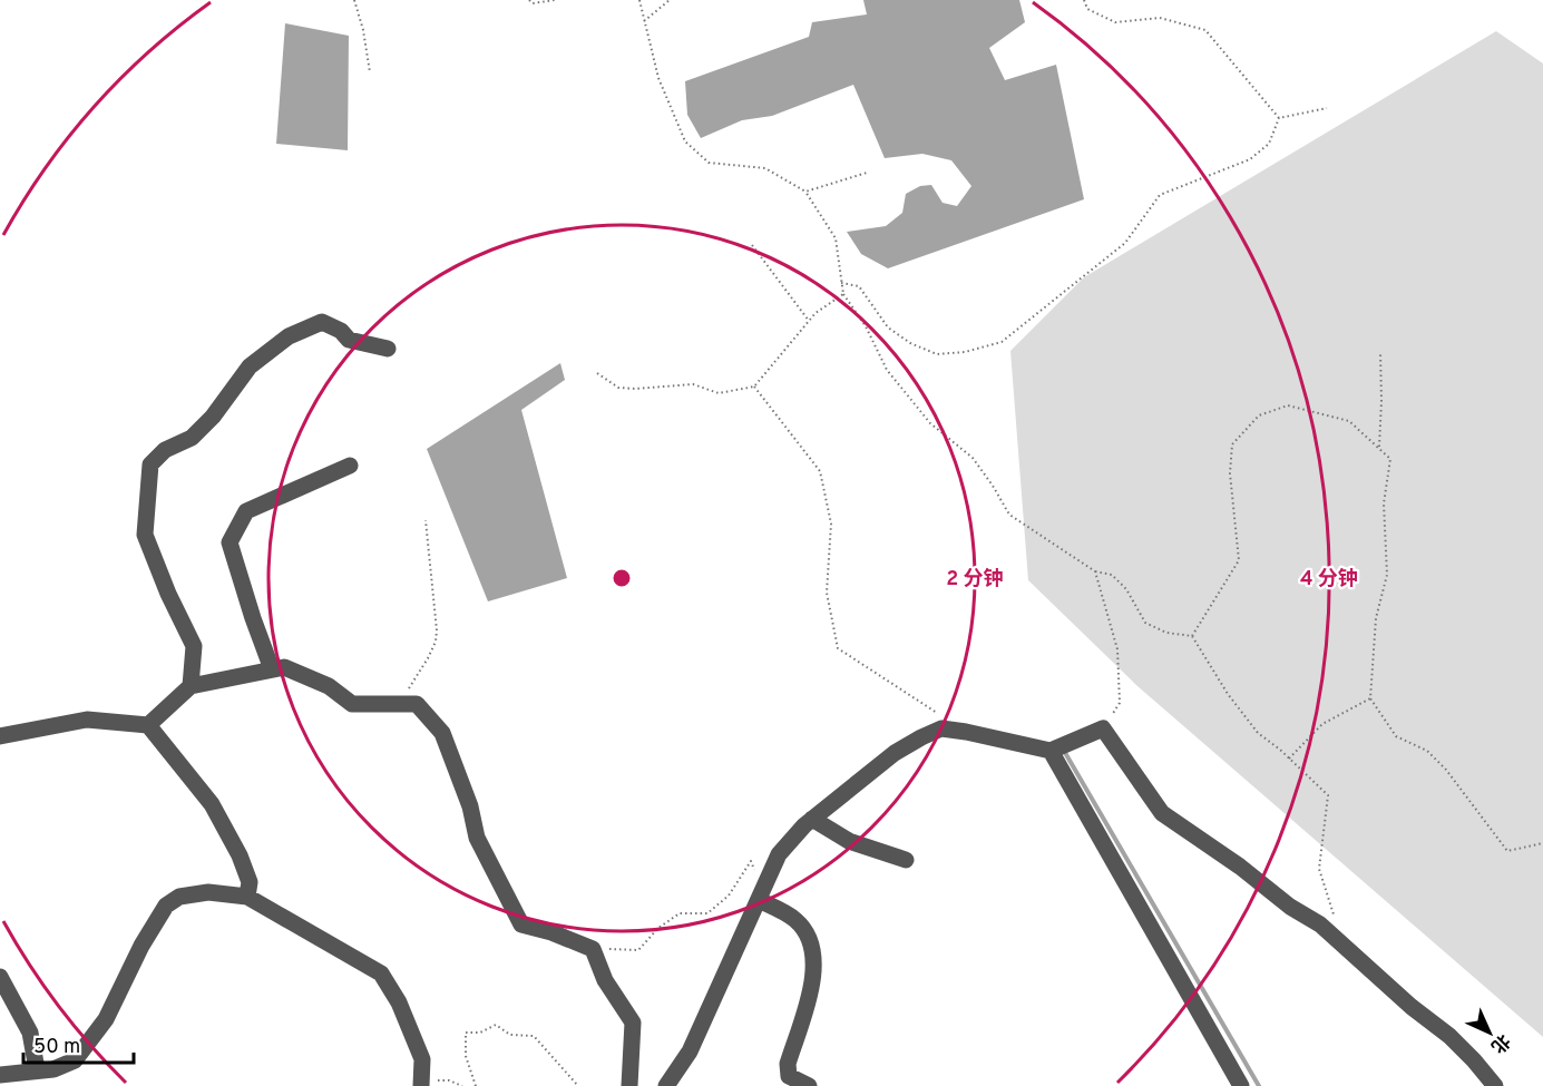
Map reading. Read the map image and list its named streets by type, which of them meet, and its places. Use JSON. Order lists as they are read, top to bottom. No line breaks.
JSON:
{"scale_bar":"50 m","north":"bottom right","rings":["2 分钟","4 分钟"]}
